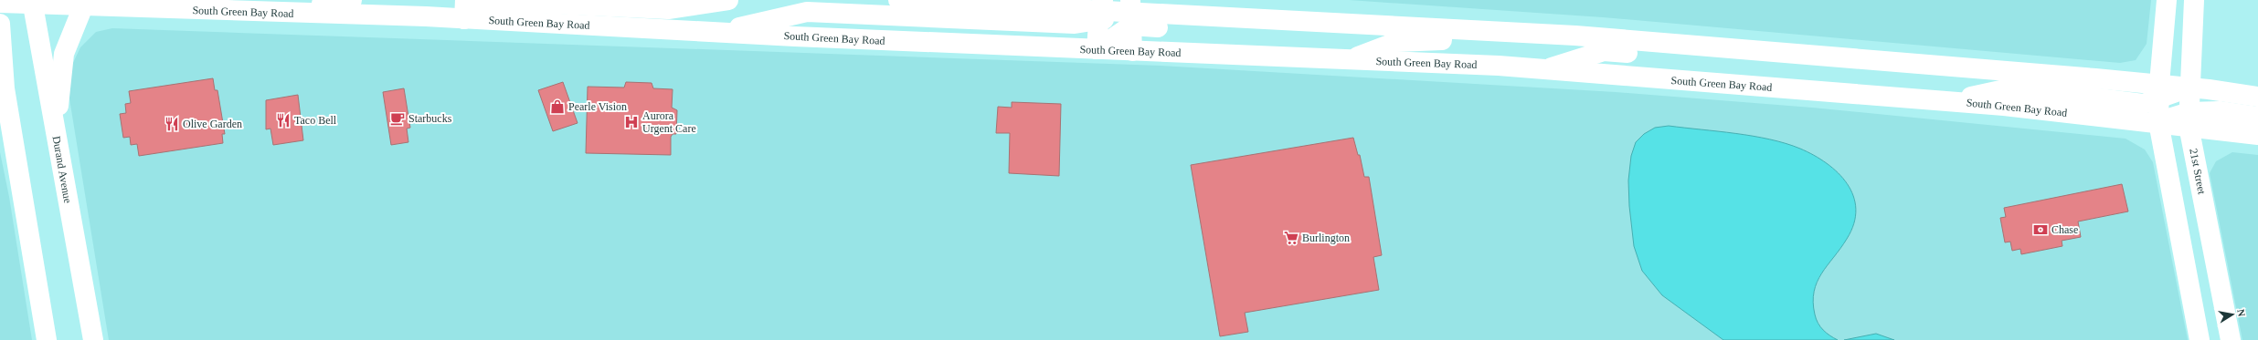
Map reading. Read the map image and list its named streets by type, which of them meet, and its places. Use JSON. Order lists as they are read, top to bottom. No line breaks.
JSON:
{"streets":{"main road":["South Green Bay Road","Durand Avenue","21st Street"]},"crossings":[["South Green Bay Road","Durand Avenue"]],"places":{"shop":["Pearle Vision"],"cafe":["Starbucks"],"restaurant":["Taco Bell","Olive Garden"],"hospital":["Aurora Urgent Care"],"bank":["Chase"],"supermarket":["Burlington"]},"north":"right"}
